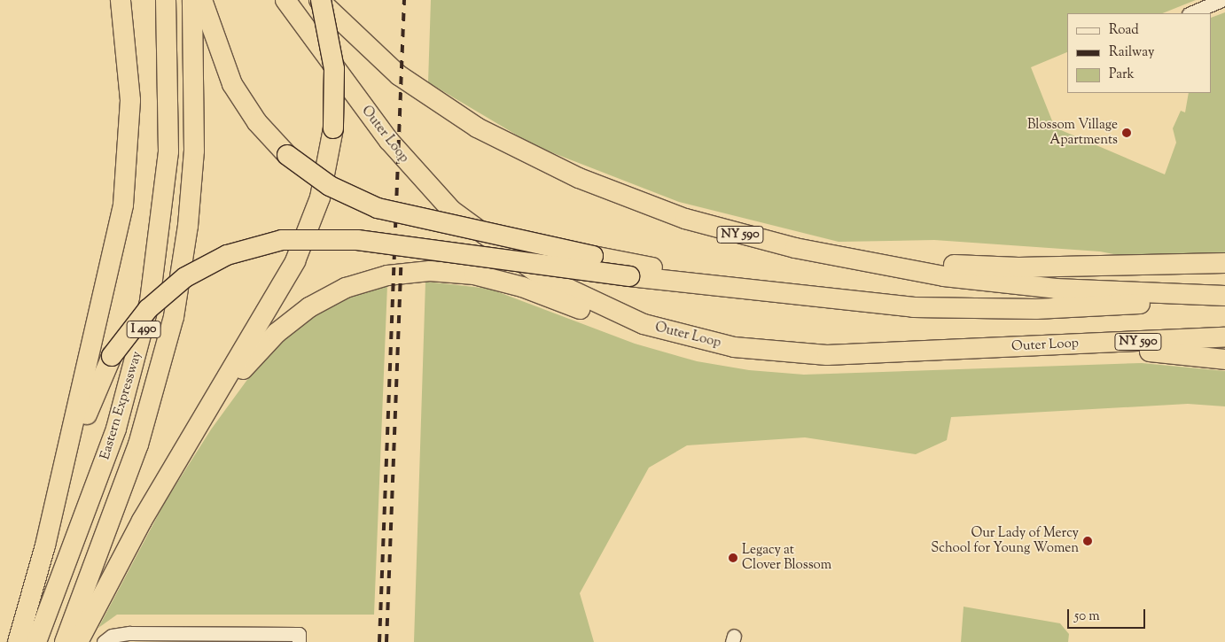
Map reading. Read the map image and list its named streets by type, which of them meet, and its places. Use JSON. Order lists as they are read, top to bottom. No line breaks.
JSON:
{"streets":{"highway":["Outer Loop","NY 590","I 490","Eastern Expressway"]},"places":["Blossom Village Apartments","Our Lady of Mercy School for Young Women","Legacy at Clover Blossom"],"legend":["Road","Railway","Park"],"scale_bar":"50 m"}
